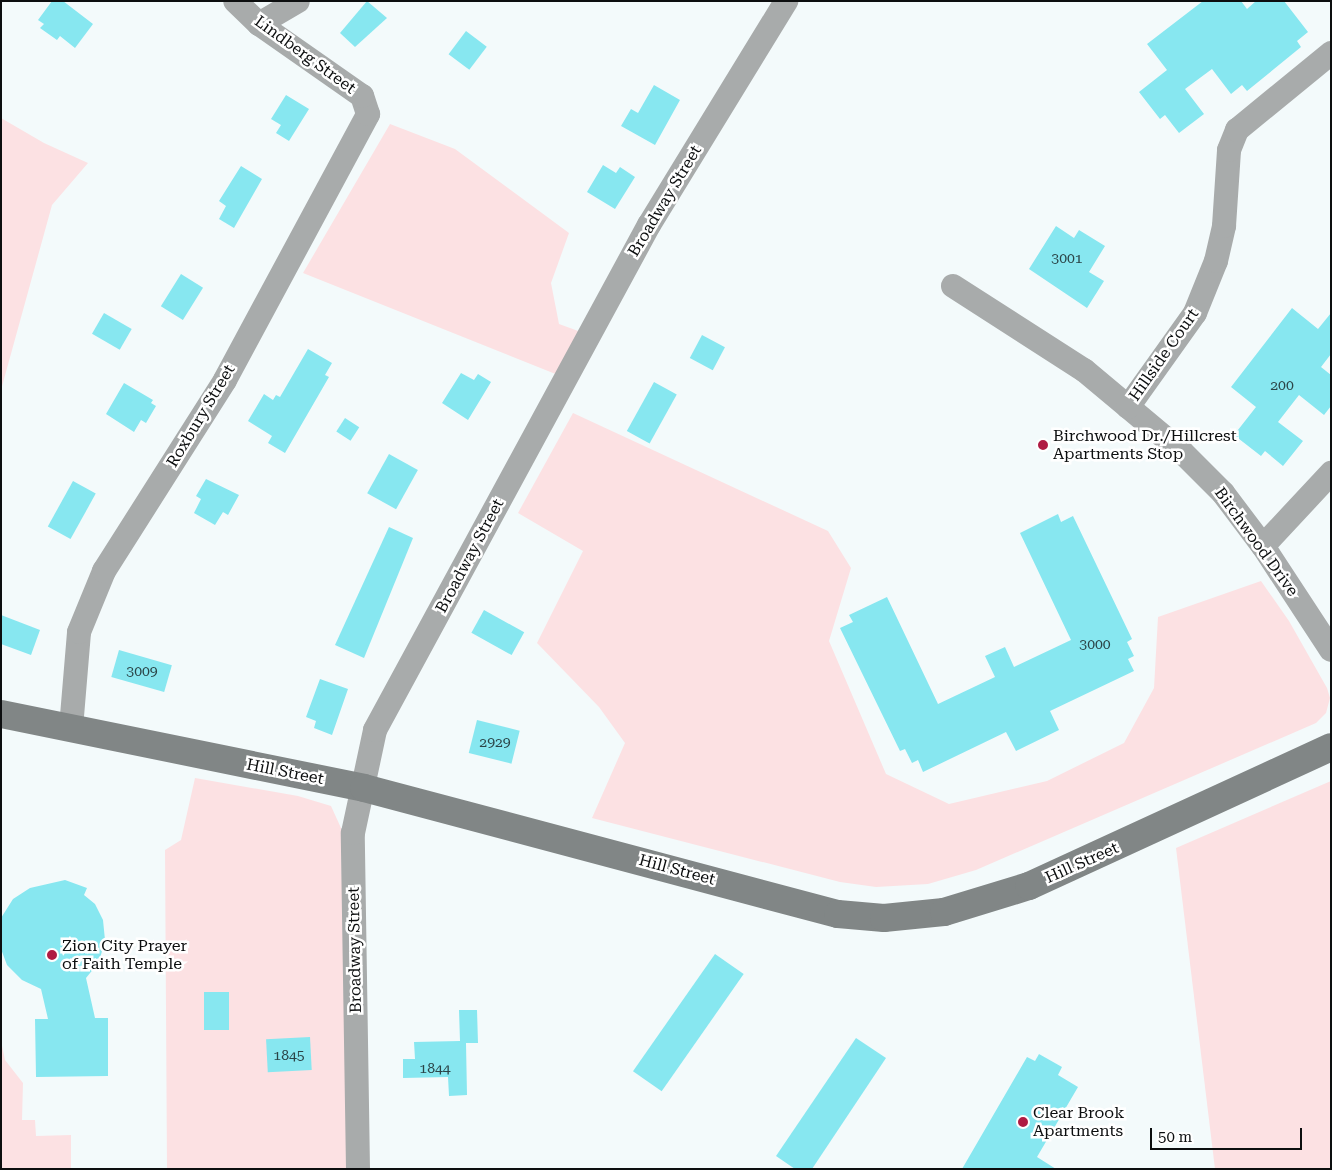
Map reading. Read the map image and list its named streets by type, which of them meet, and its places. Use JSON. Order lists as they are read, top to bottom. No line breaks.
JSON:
{"streets":{"street":["Lindberg Street","Broadway Street","Hillside Court","Roxbury Street","Birchwood Drive","Hill Street"]},"crossings":[["Lindberg Street","Roxbury Street"],["Broadway Street","Hill Street"],["Hillside Court","Birchwood Drive"],["Roxbury Street","Hill Street"]],"places":["Birchwood Dr./Hillcrest Apartments Stop","Zion City Prayer of Faith Temple","Clear Brook Apartments"],"house_numbers":["3001","200","3000","3009","2929","1845","1844"],"scale_bar":"50 m"}
